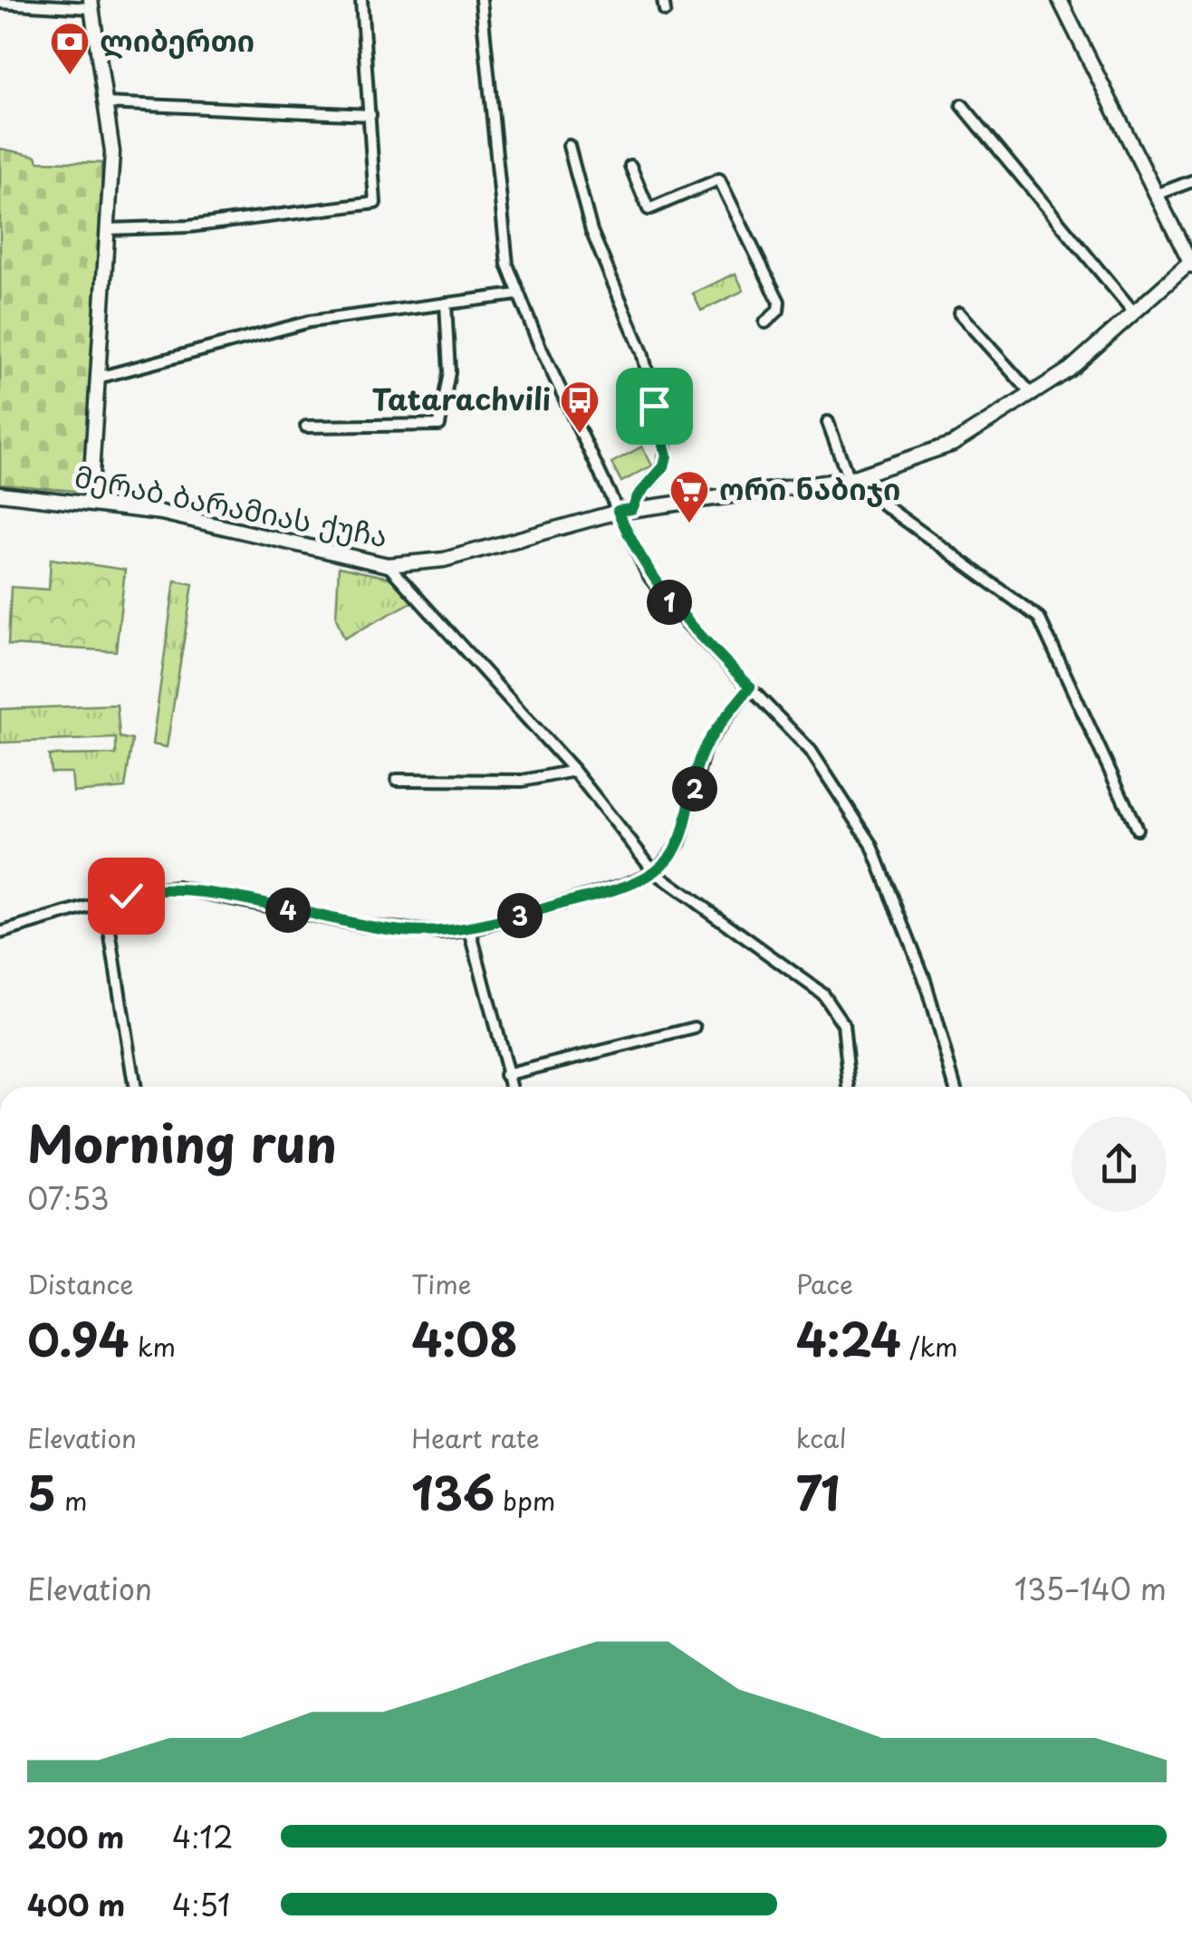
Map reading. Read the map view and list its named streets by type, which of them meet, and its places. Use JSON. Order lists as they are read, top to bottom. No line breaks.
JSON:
{"streets":{"main road":["მერაბ ბარამიას ქუჩა"]},"places":{"bank":["ლიბერთი"],"bus stop":["Tatarachvili"],"supermarket":["ორი ნაბიჯი"]},"page":{"pins":["1","2","4","3"],"heading":["Morning run","07:53"],"stats":[["Distance","0.94 km"],["Time","4:08"],["Pace","4:24 /km"],["Elevation","5 m"],["Heart rate","136 bpm"],["kcal","71"]],"chart":["Elevation","135–140 m"],"list":[{"name":"200 m","note":"4:12"},{"name":"400 m","note":"4:51"}]}}
